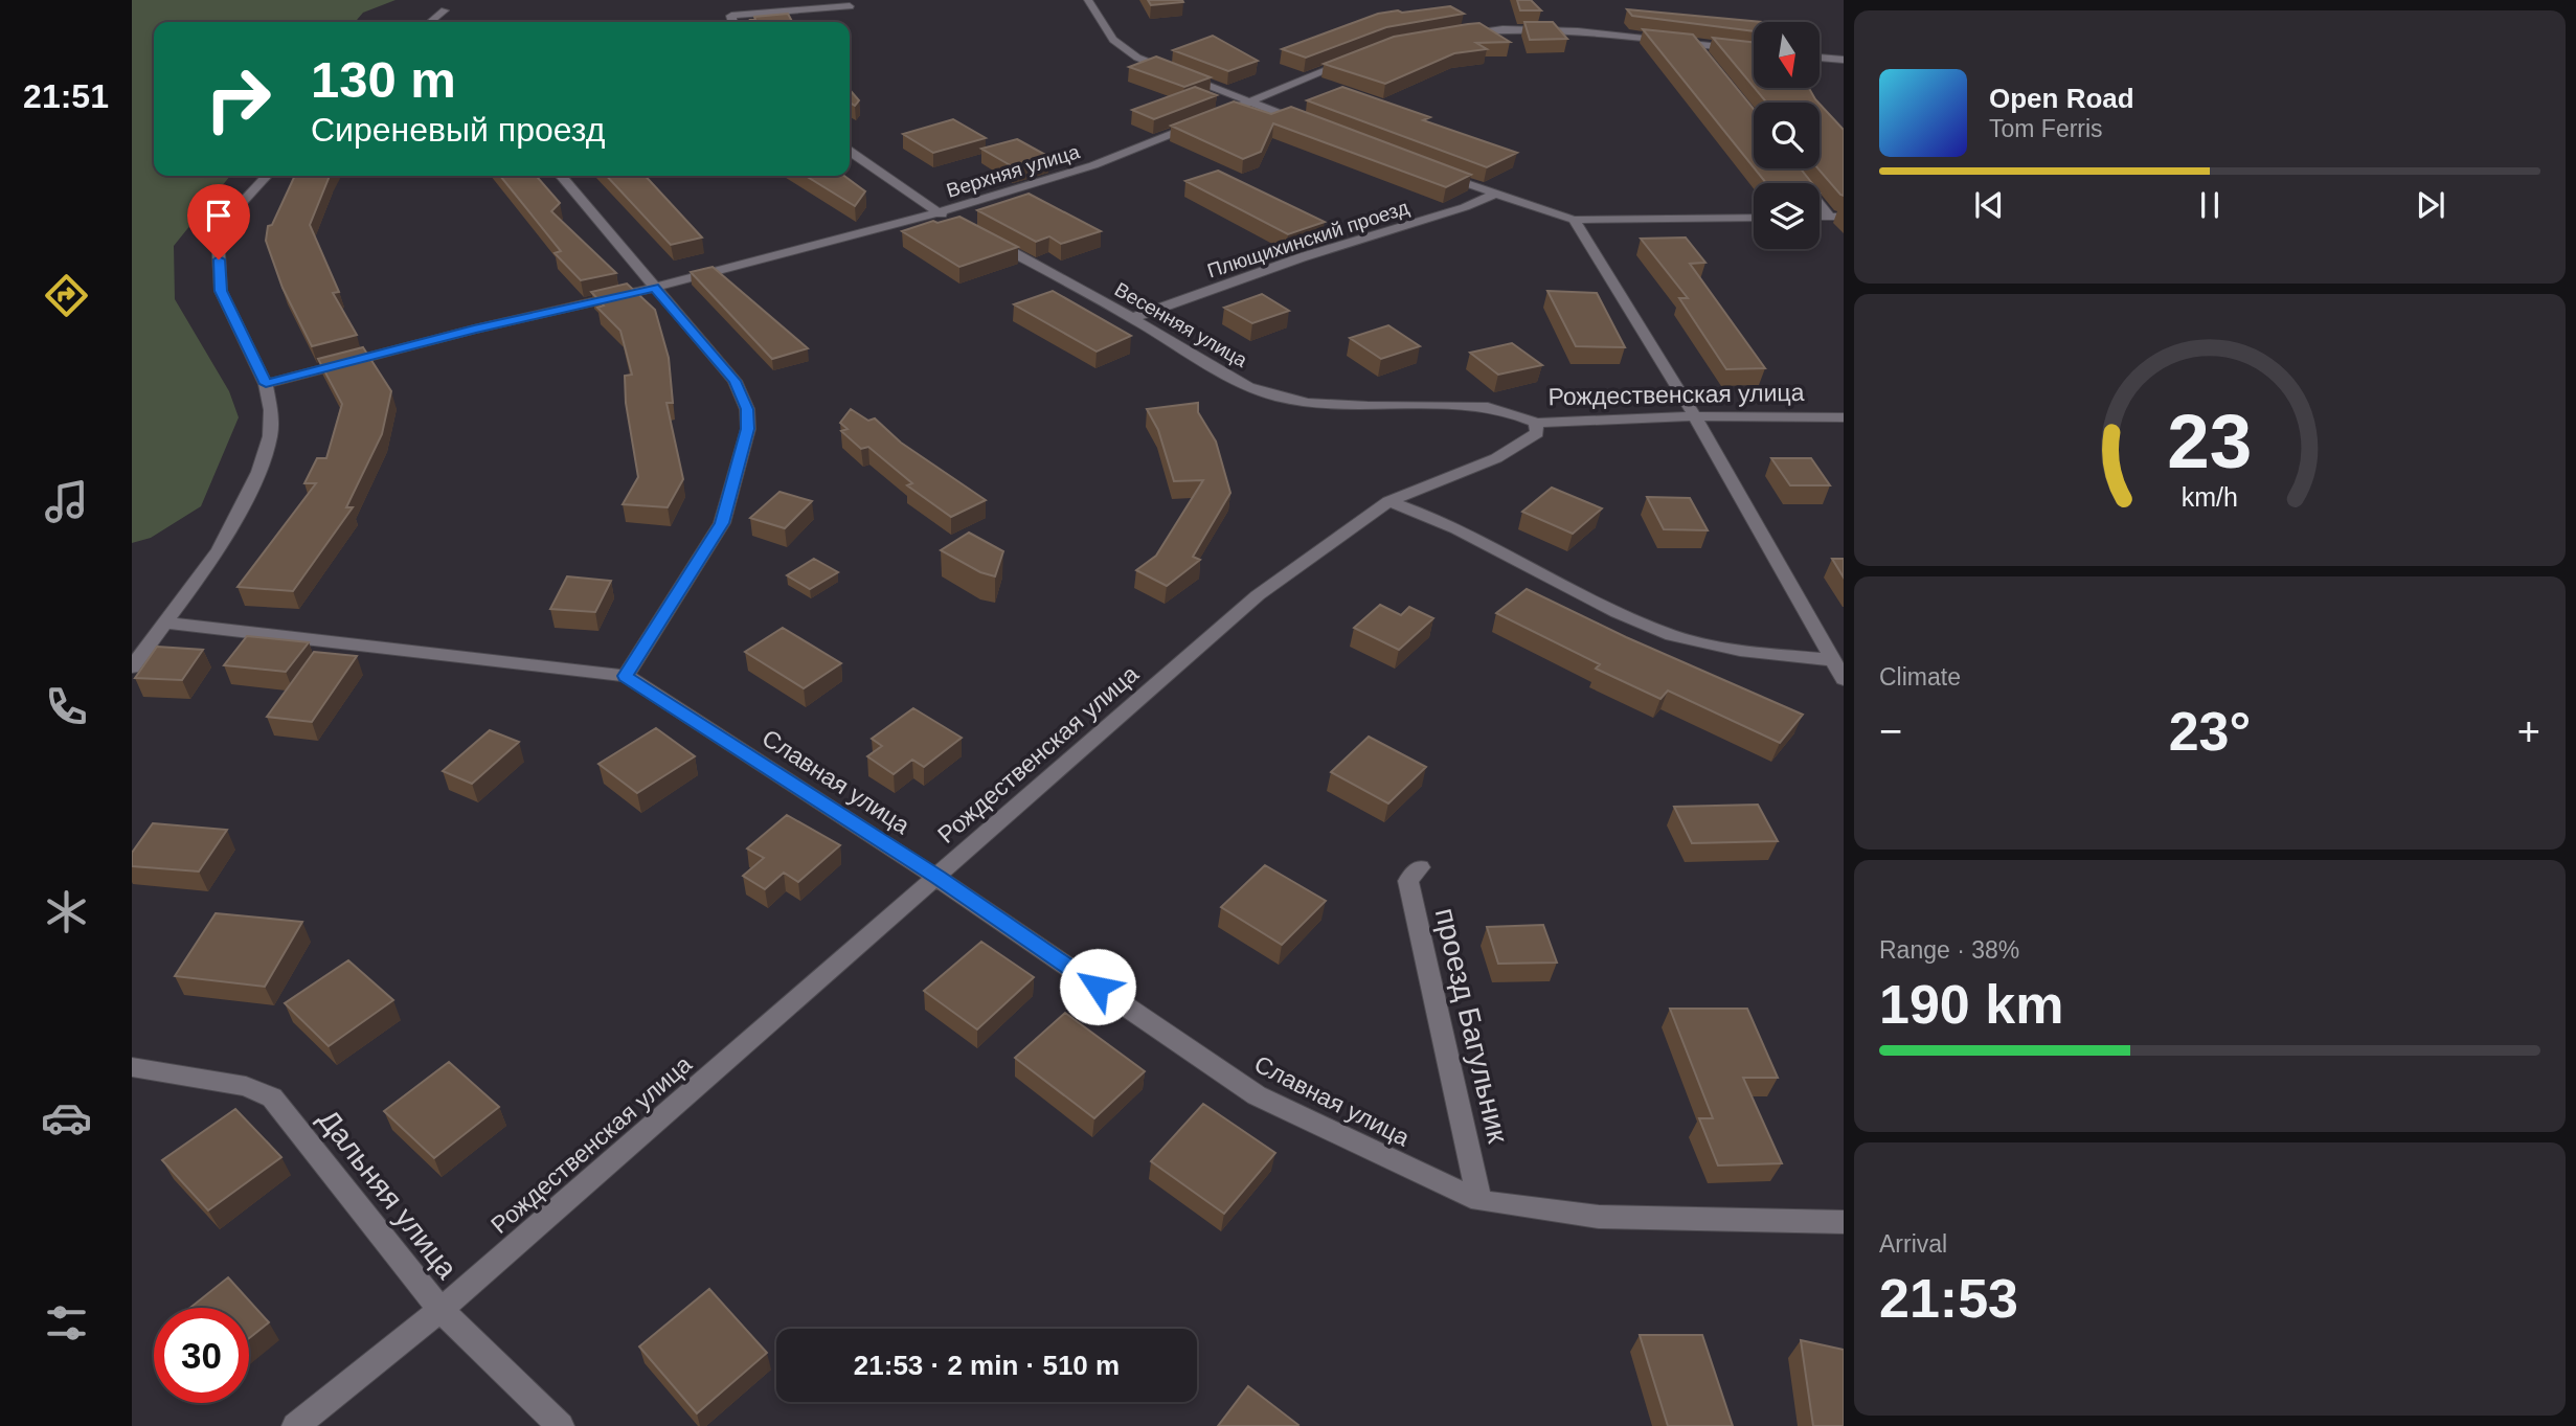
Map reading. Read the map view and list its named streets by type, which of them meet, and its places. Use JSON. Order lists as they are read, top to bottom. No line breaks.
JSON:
{"streets":{"street":["Верхняя улица","Плющихинский проезд","Весенняя улица","Рождественская улица","Славная улица","проезд Багульник","Дальняя улица"]},"crossings":[["Плющихинский проезд","Весенняя улица"],["Весенняя улица","Рождественская улица"],["Рождественская улица","Славная улица"],["Рождественская улица","Дальняя улица"],["Славная улица","проезд Багульник"]],"north":"bottom","page":{"tabs":"21:51","turn":["130 m","Сиреневый проезд"],"song":["Open Road","Tom Ferris"],"tile":["Climate",["Range · 38%","190 km"],["Arrival","21:53"]],"heat":["−","23°","+"],"limit":"30","trip":"21:53 · 2 min · 510 m","gauge":["23","km/h"]}}
